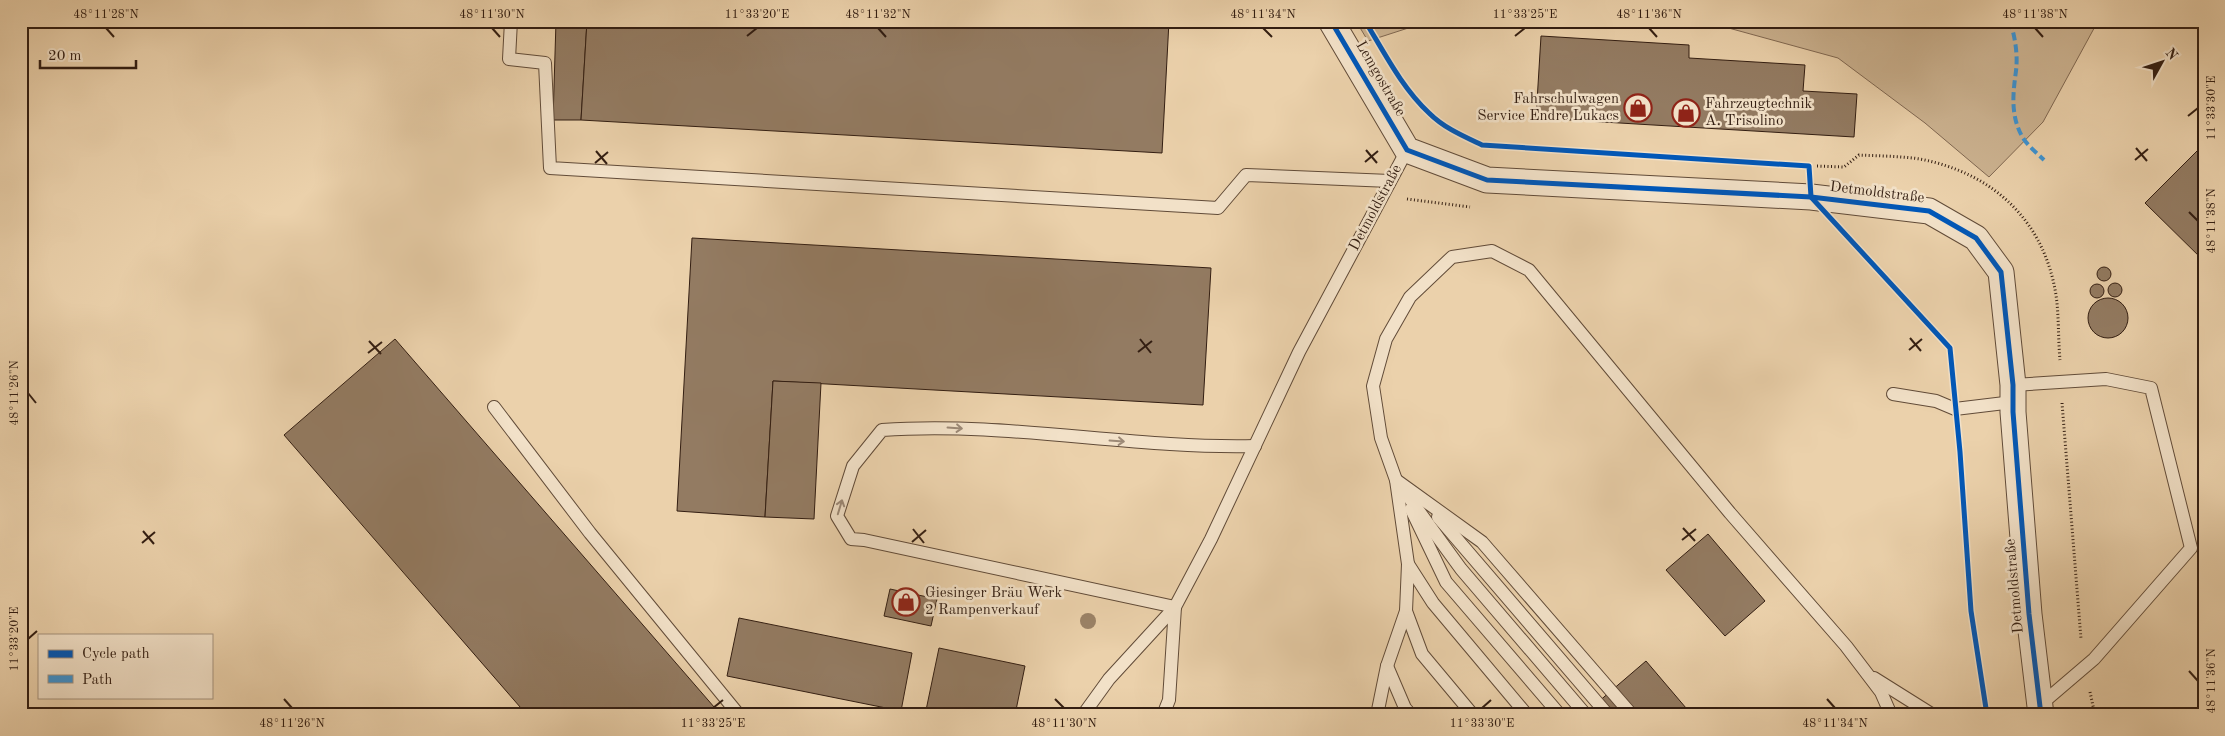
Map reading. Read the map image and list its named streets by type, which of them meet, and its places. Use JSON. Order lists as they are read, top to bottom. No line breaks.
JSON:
{"streets":{"street":["Lemgostraße","Detmoldstraße"]},"crossings":[["Lemgostraße","Detmoldstraße"]],"places":{"shop":["Fahrschulwagen Service Endre Lukacs","Fahrzeugtechnik A. Trisolino","Giesinger Bräu Werk 2 Rampenverkauf"]},"legend":["Cycle path","Path"],"scale_bar":"20 m","north":"top right","coordinates":["48°11'28\"N","48°11'30\"N","11°33'20\"E","48°11'32\"N","48°11'34\"N","11°33'25\"E","48°11'36\"N","48°11'38\"N","11°33'30\"E","48°11'26\"N"]}
